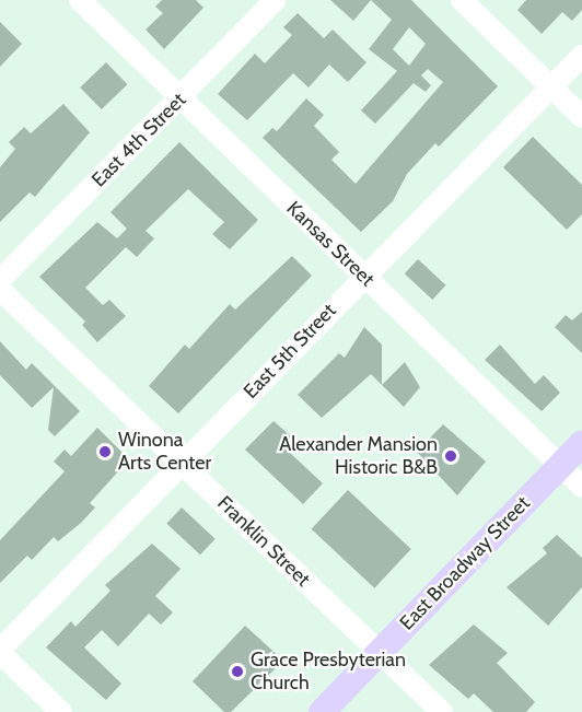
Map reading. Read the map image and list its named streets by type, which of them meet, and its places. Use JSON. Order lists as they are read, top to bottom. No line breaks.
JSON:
{"streets":{"main road":["East Broadway Street"],"street":["East 4th Street","Kansas Street","East 5th Street","Franklin Street"]},"crossings":[["East 4th Street","Kansas Street"],["Kansas Street","East 5th Street"],["Kansas Street","East Broadway Street"],["East 5th Street","Franklin Street"],["Franklin Street","East Broadway Street"]],"places":["Winona Arts Center","Alexander Mansion Historic B&B","Grace Presbyterian Church"]}
